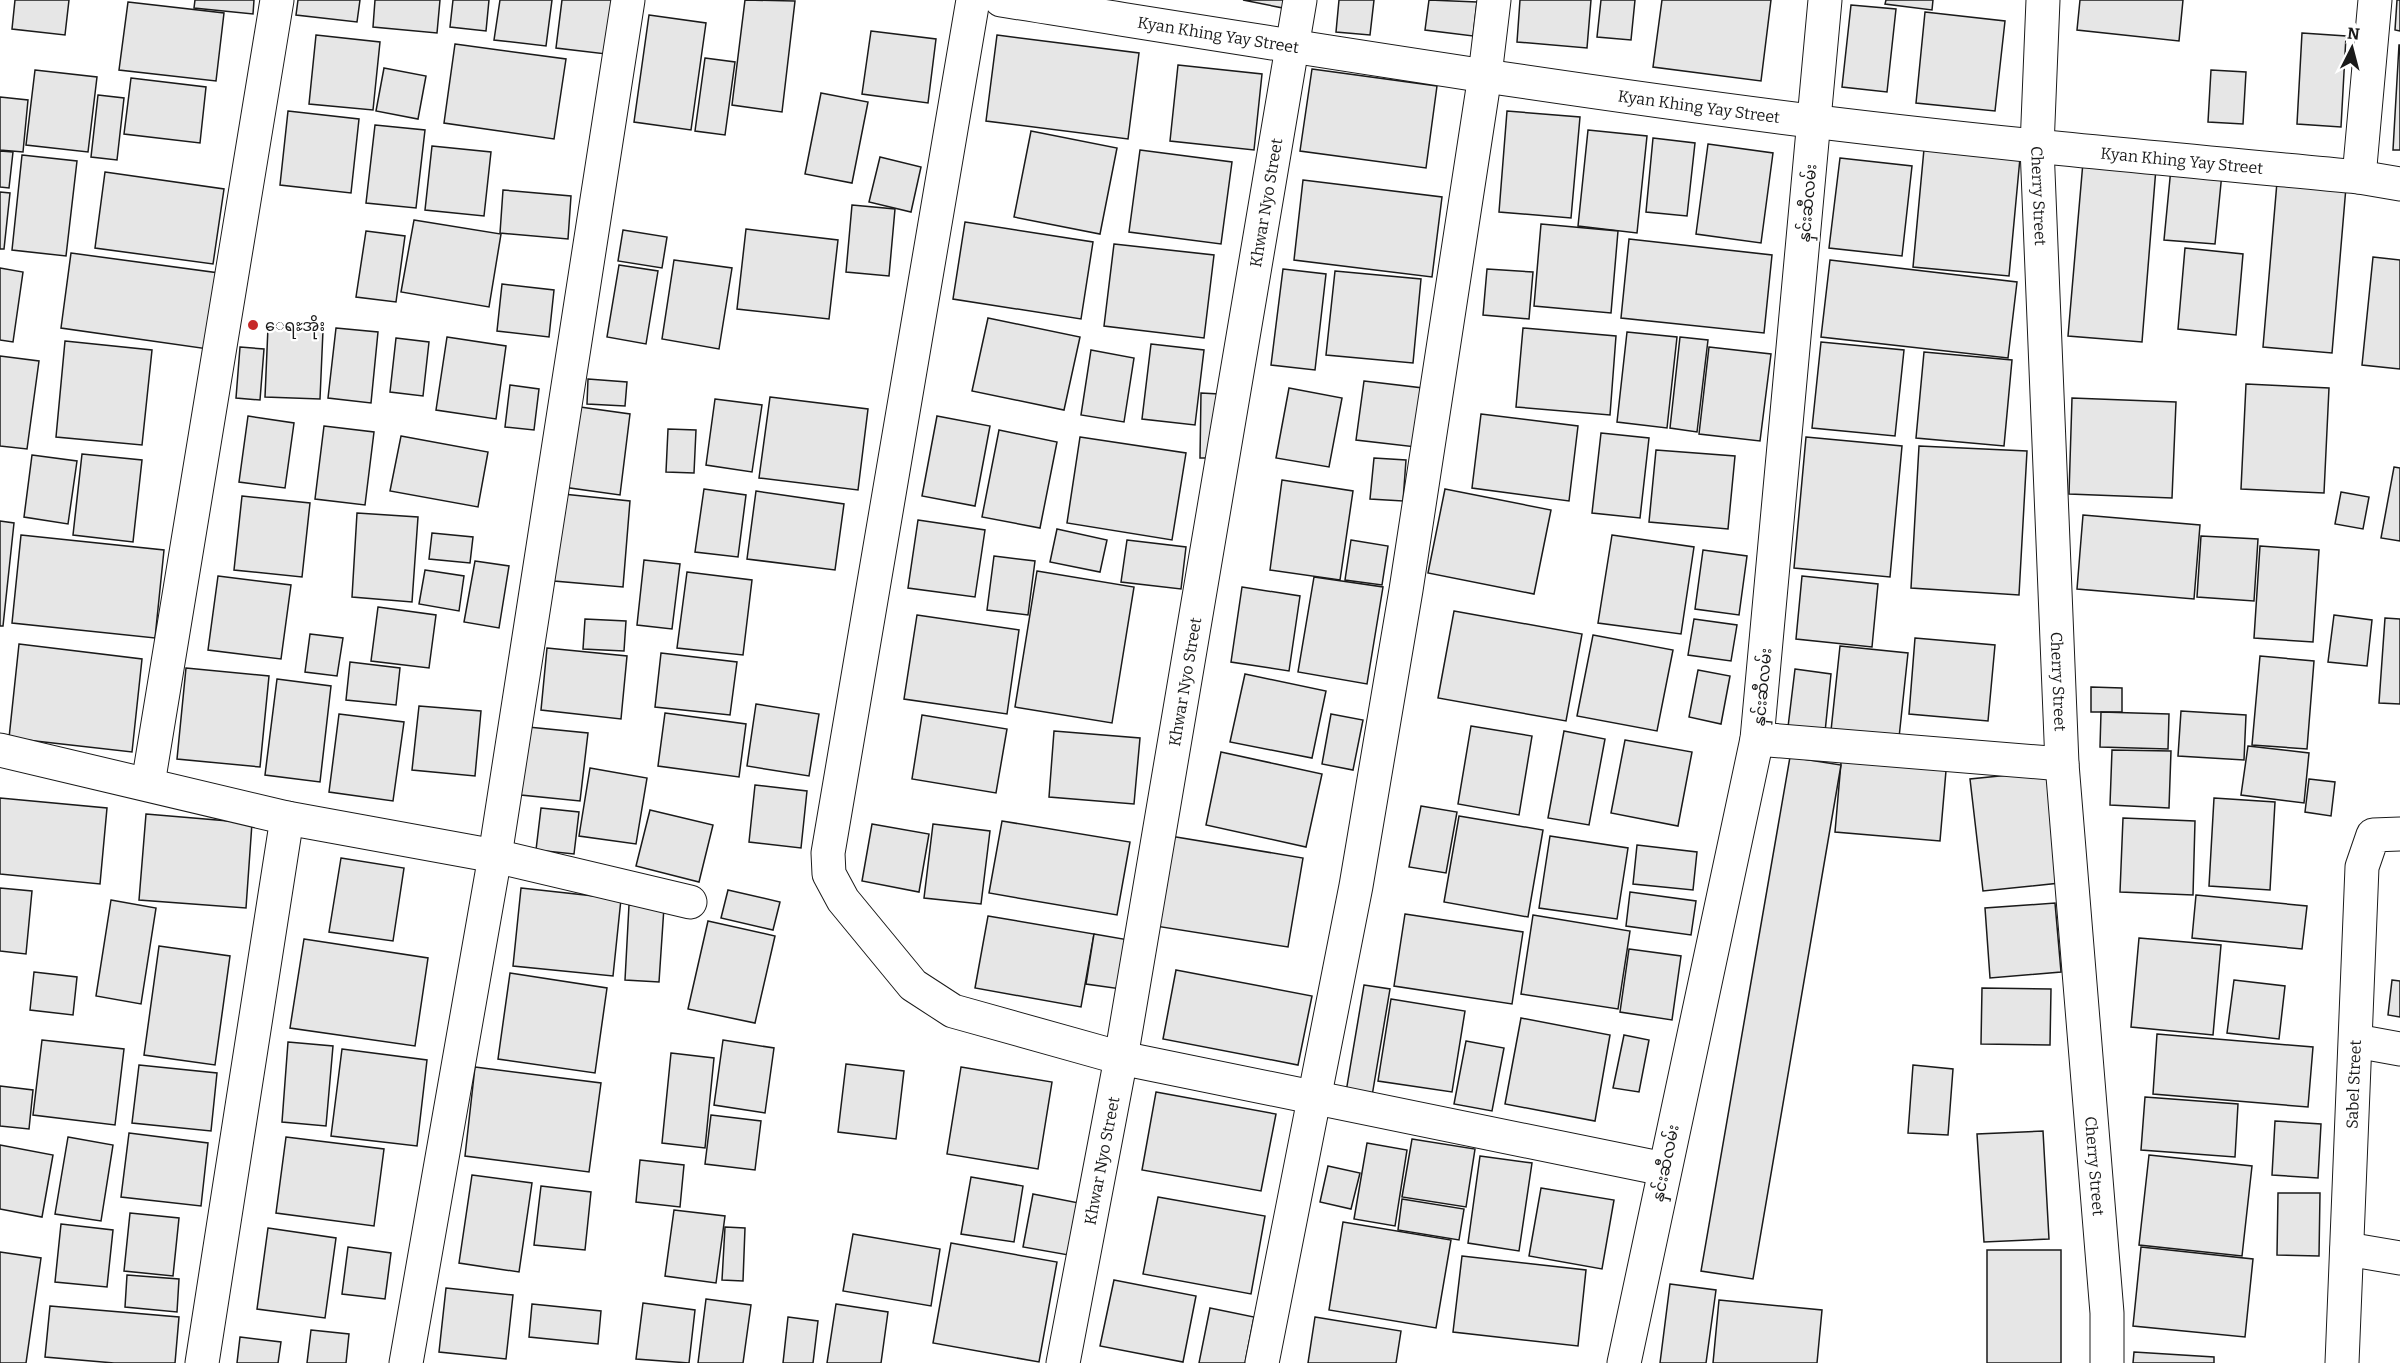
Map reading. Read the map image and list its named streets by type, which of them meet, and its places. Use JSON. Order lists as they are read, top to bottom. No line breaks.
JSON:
{"streets":{"street":["Kyan Khing Yay Street","Cherry Street","Khwar Nyo Street","နှင်းဆီလမ်း","Sabel Street"]},"crossings":[["Kyan Khing Yay Street","Cherry Street"],["Kyan Khing Yay Street","Khwar Nyo Street"],["Kyan Khing Yay Street","နှင်းဆီလမ်း"]],"places":["ေရႊအိုး"],"north":"top"}
